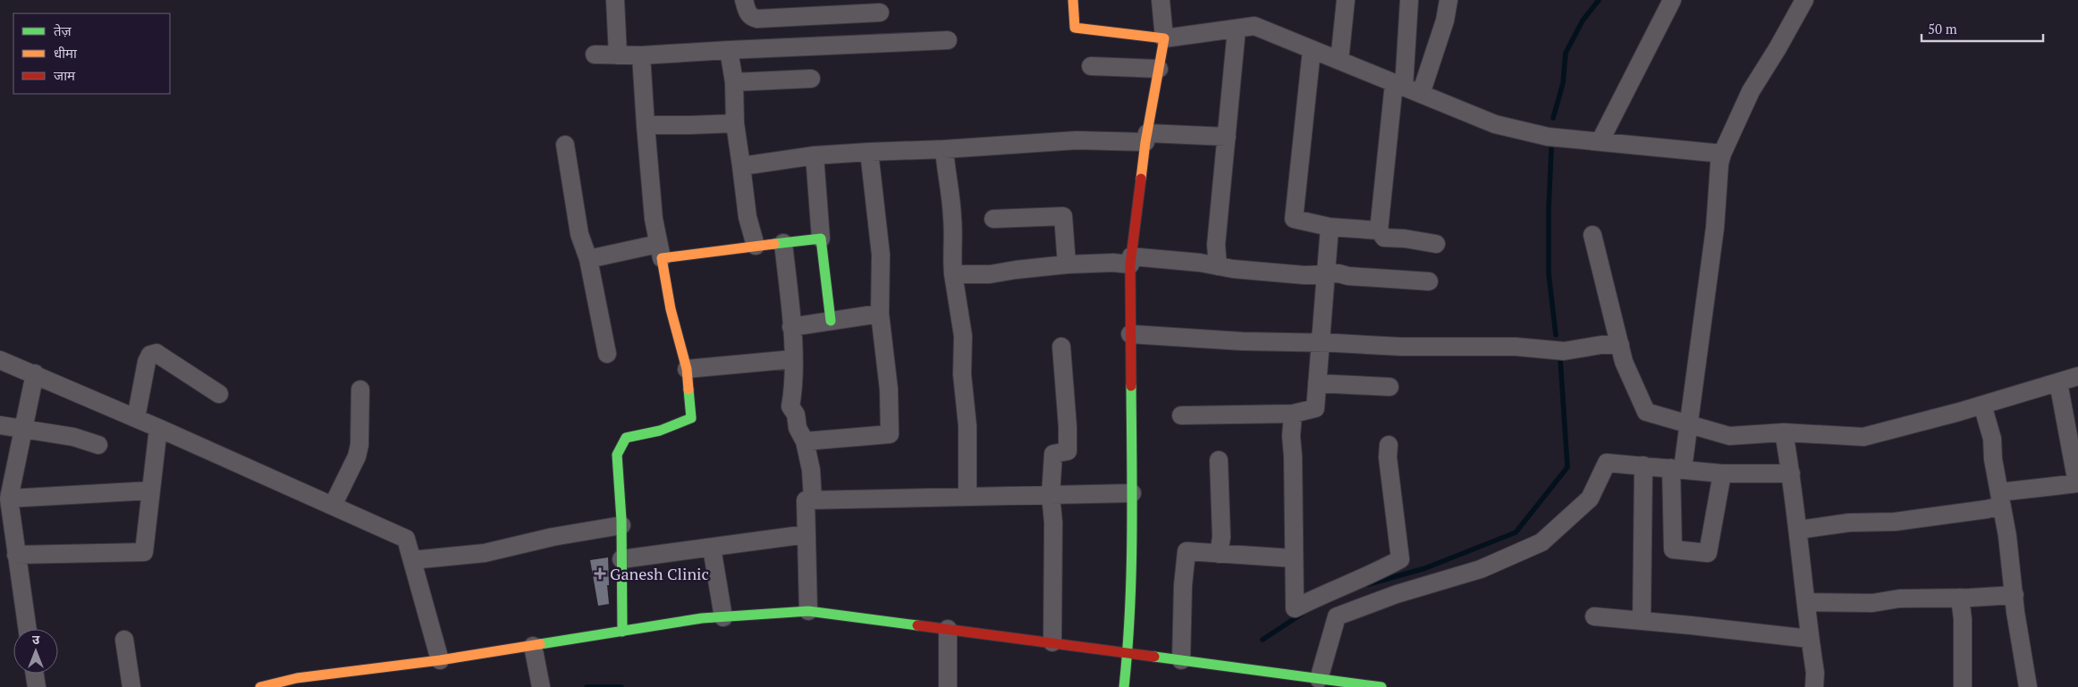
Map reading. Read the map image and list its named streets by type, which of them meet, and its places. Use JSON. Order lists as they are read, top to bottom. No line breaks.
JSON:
{"places":{"health":["Ganesh Clinic"]},"legend":["तेज़","धीमा","जाम"],"scale_bar":"50 m","north":"top"}
